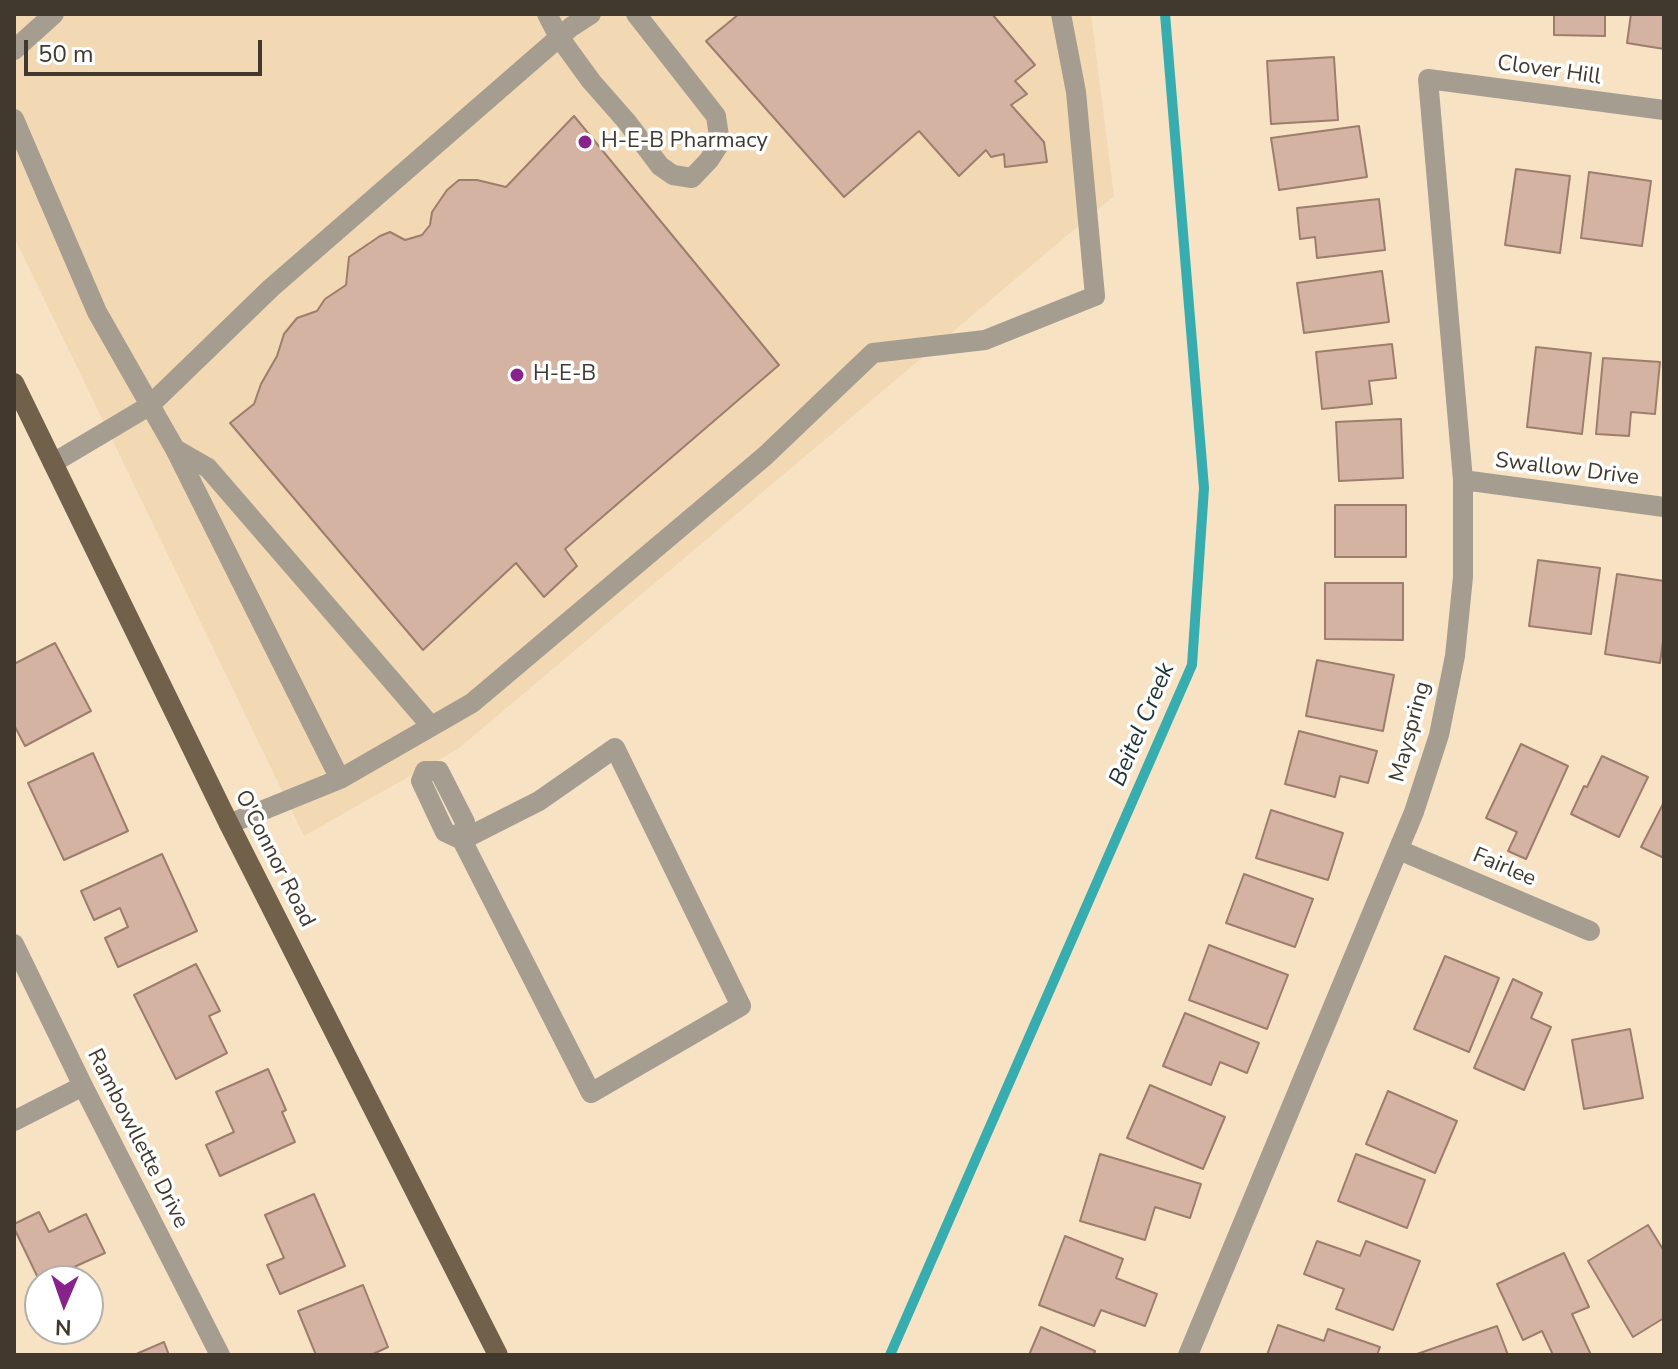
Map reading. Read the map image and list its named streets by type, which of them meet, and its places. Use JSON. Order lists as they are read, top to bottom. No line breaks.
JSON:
{"streets":{"main road":["O'Connor Road"],"street":["Clover Hill","Swallow Drive","Mayspring","Fairlee","Rambowllette Drive"]},"crossings":[["Clover Hill","Mayspring"],["Swallow Drive","Mayspring"],["Mayspring","Fairlee"]],"water":["Beitel Creek"],"places":["H-E-B Pharmacy","H-E-B"],"scale_bar":"50 m","north":"bottom"}
